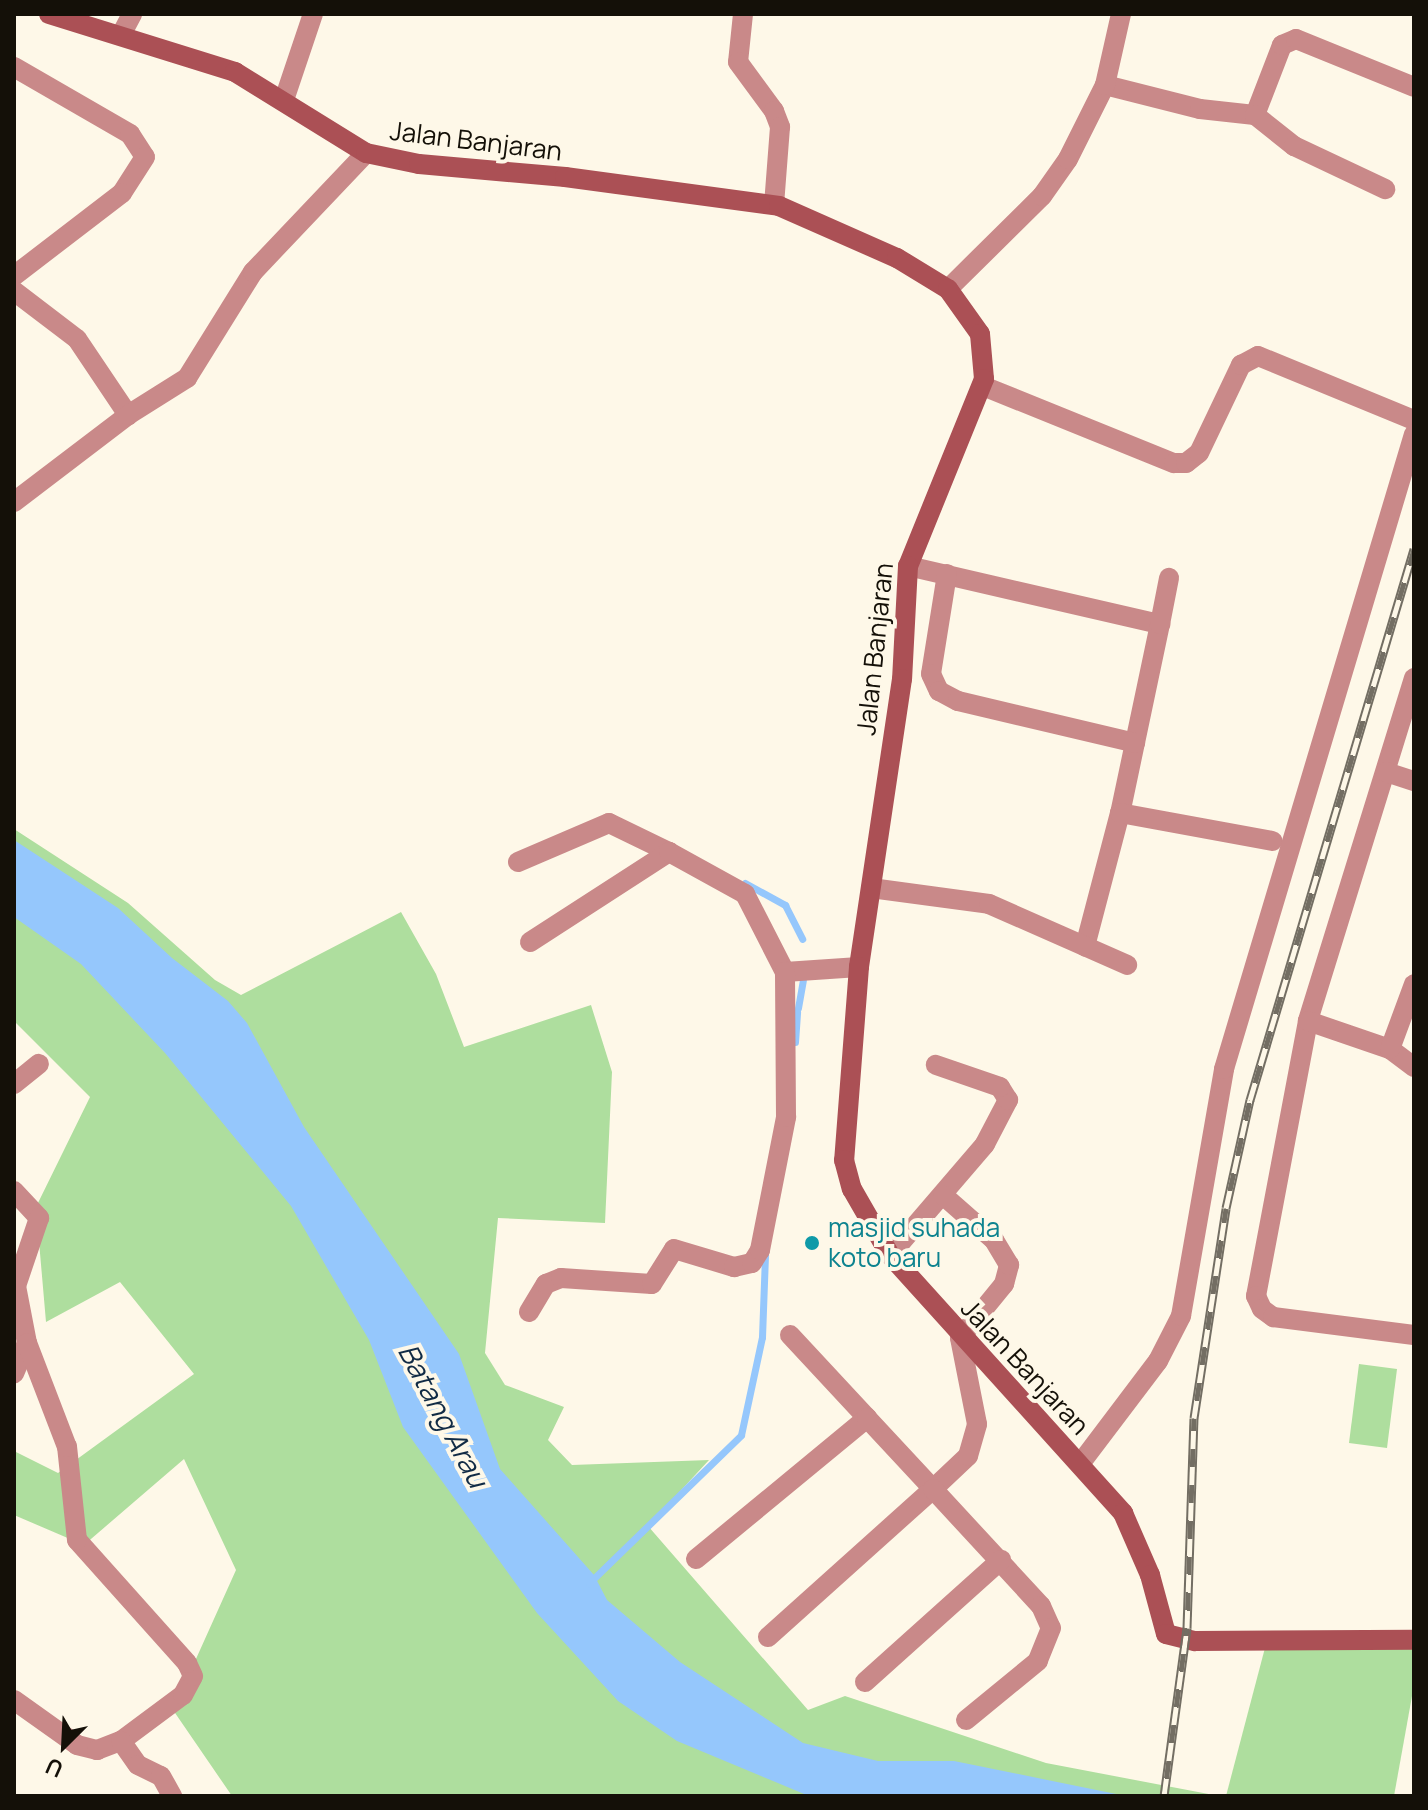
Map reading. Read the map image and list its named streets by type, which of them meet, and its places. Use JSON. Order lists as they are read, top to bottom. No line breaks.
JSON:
{"streets":{"street":["Jalan Banjaran"]},"water":["Batang Arau"],"places":["masjid suhada koto baru"],"north":"bottom left"}
